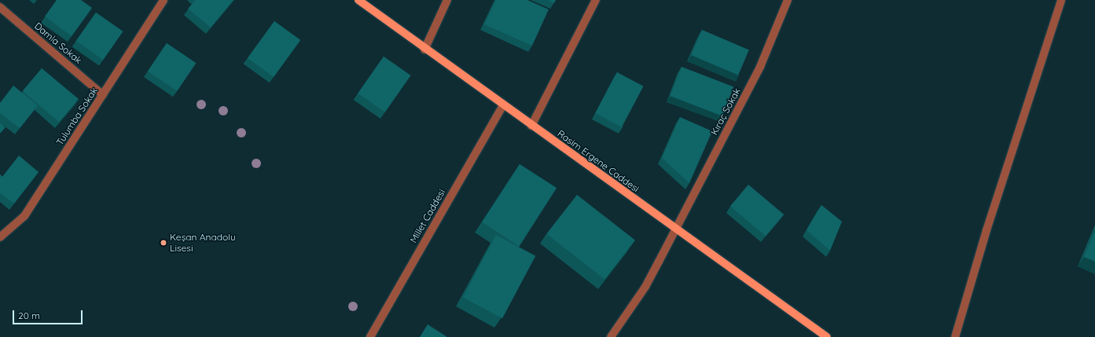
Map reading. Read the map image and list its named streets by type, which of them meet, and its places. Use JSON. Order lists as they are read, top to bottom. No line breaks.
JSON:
{"streets":{"main road":["Rasim Ergene Caddesi"],"street":["Damla Sokak","Kıraç Sokak","Tulumba Sokak","Millet Caddesi"]},"crossings":[["Damla Sokak","Tulumba Sokak"],["Kıraç Sokak","Rasim Ergene Caddesi"],["Rasim Ergene Caddesi","Millet Caddesi"]],"places":["Keşan Anadolu Lisesi"],"scale_bar":"20 m"}
